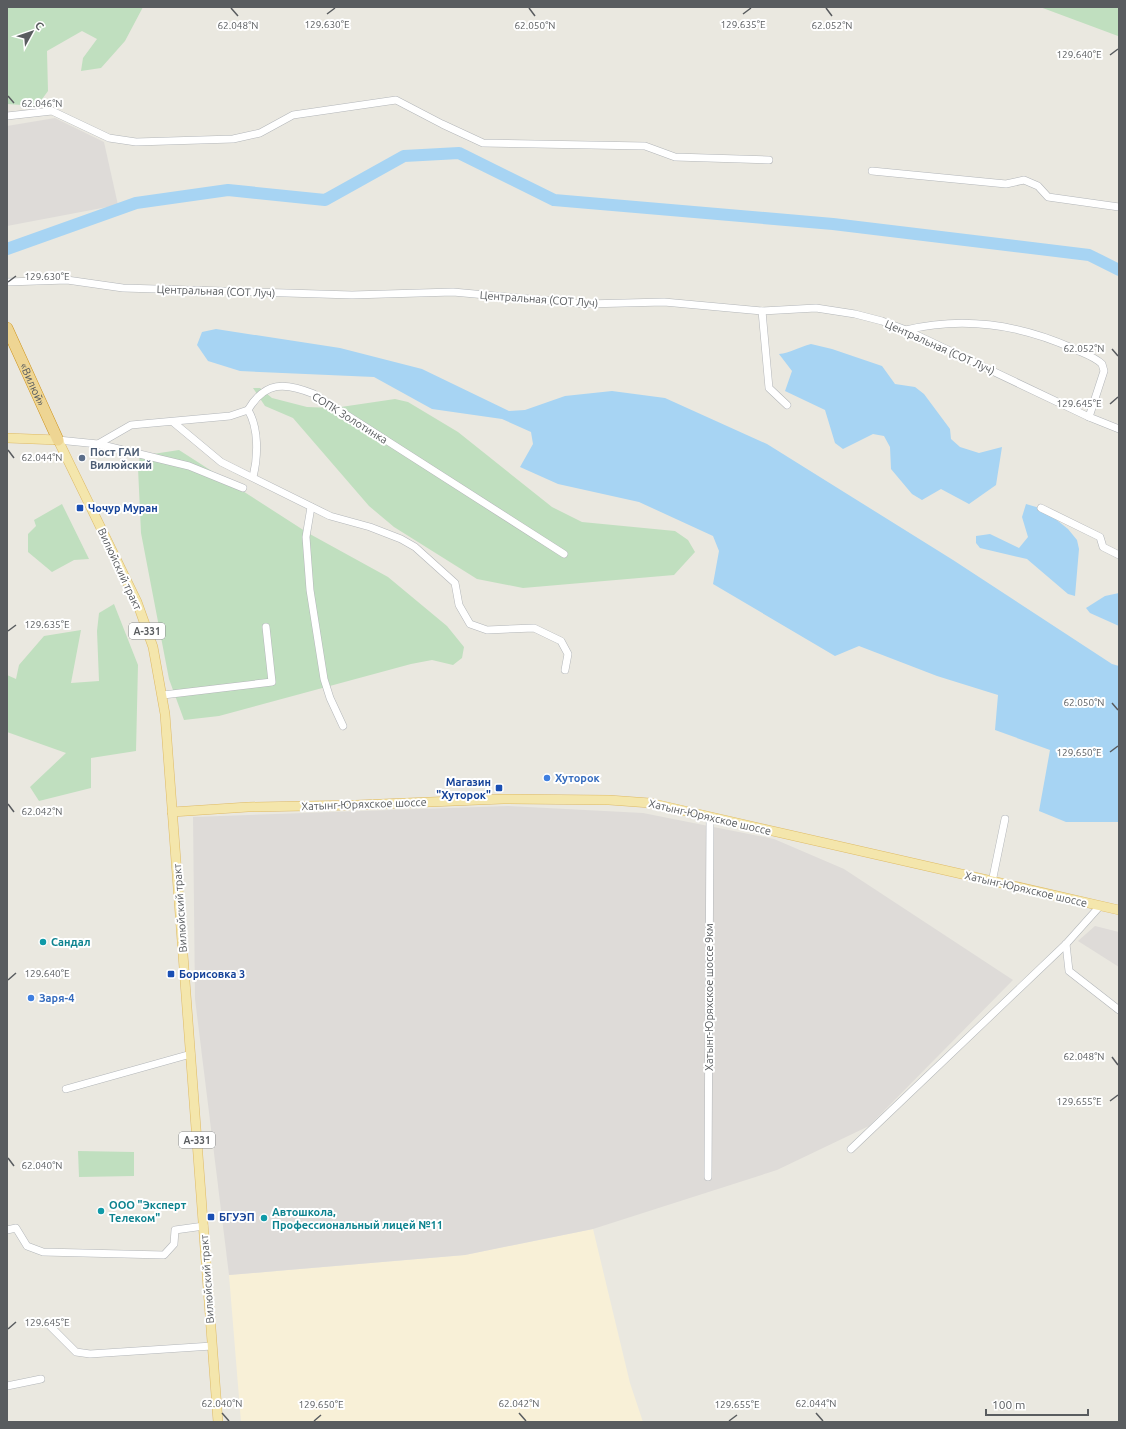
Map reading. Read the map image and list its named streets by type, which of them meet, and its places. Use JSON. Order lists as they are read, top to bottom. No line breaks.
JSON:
{"streets":{"highway":["«Вилюй»","А-331"],"main road":["Вилюйский тракт","Хатынг-Юряхское шоссе"],"street":["Центральная (СОТ Луч)","СОПК Золотинка","Хатынг-Юряхское шоссе 9км"]},"crossings":[["«Вилюй»","Вилюйский тракт"],["Вилюйский тракт","Хатынг-Юряхское шоссе"],["Хатынг-Юряхское шоссе","Хатынг-Юряхское шоссе 9км"]],"places":{"other":["Пост ГАИ Вилюйский","Хуторок","Сандал","Заря-4","ООО \"Эксперт Телеком\"","Автошкола, Профессиональный лицей №11"],"transit":["Чочур Муран","Магазин \"Хуторок\"","Борисовка 3","БГУЭП"]},"scale_bar":"100 m","north":"top right","coordinates":["129.630°E","129.635°E","62.048°N","62.050°N","62.052°N","129.640°E","62.046°N","129.645°E","62.044°N","129.650°E","62.042°N","129.655°E","62.040°N"]}
